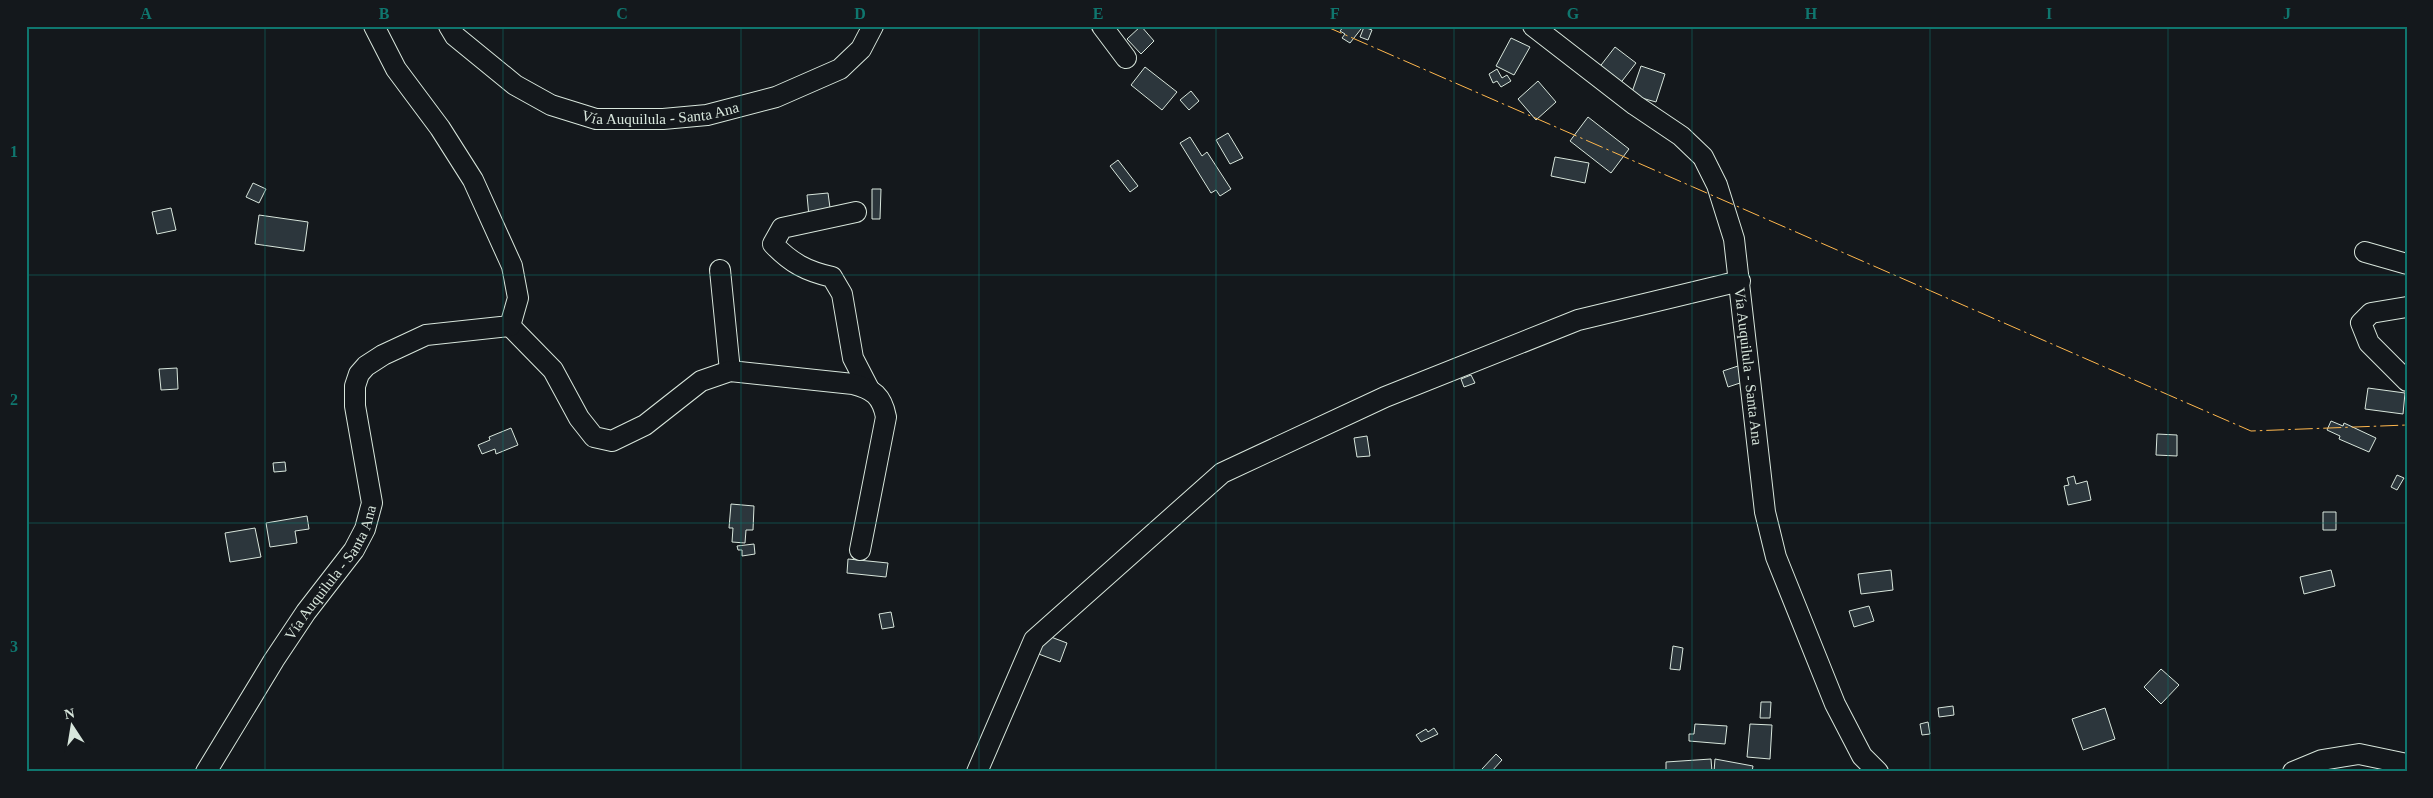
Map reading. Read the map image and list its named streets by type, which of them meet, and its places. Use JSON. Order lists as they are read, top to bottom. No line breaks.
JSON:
{"streets":{"street":["Vía Auquilula - Santa Ana"]},"north":"top","grid":{"columns":["A","B","C","D","E","F","G","H","I","J"],"rows":["1","2","3"]}}
